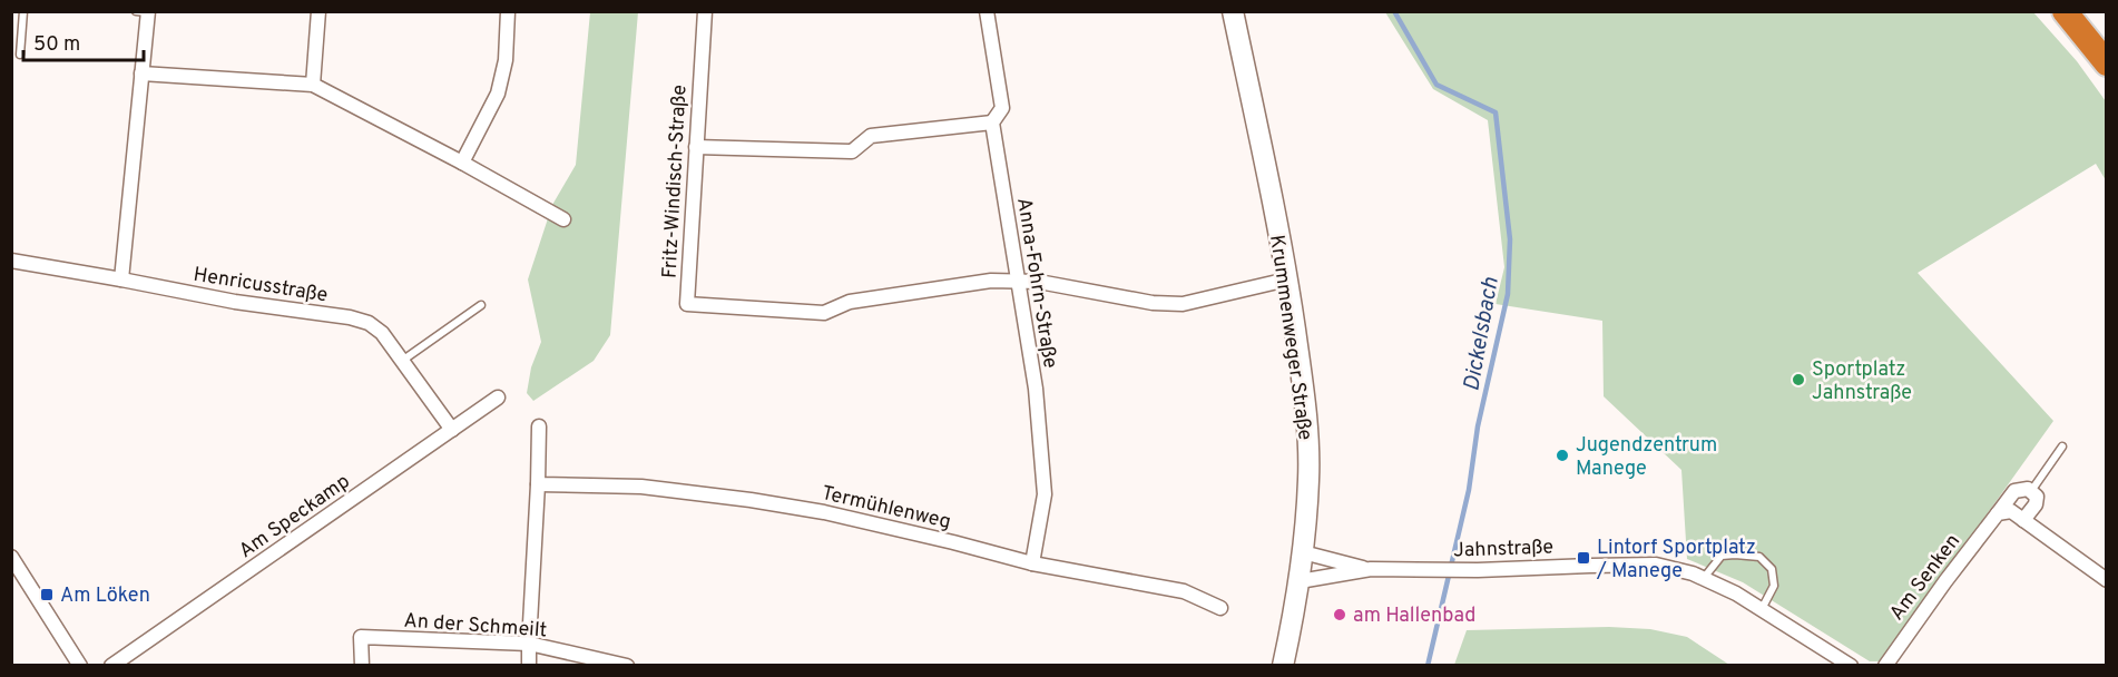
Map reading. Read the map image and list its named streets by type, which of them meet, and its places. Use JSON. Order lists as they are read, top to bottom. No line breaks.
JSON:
{"streets":{"main road":["Krummenweger Straße"],"street":["Fritz-Windisch-Straße","Anna-Fohrn-Straße","Henricusstraße","Termühlenweg","Am Speckamp","Jahnstraße","Am Senken","An der Schmeilt"]},"crossings":[["Fritz-Windisch-Straße","Anna-Fohrn-Straße"],["Fritz-Windisch-Straße","Krummenweger Straße"],["Anna-Fohrn-Straße","Termühlenweg"],["Henricusstraße","Am Speckamp"],["Krummenweger Straße","Jahnstraße"]],"water":["Dickelsbach"],"places":{"other":["Sportplatz Jahnstraße","Jugendzentrum Manege","am Hallenbad"],"transit":["Lintorf Sportplatz / Manege","Am Löken"]},"scale_bar":"50 m"}
